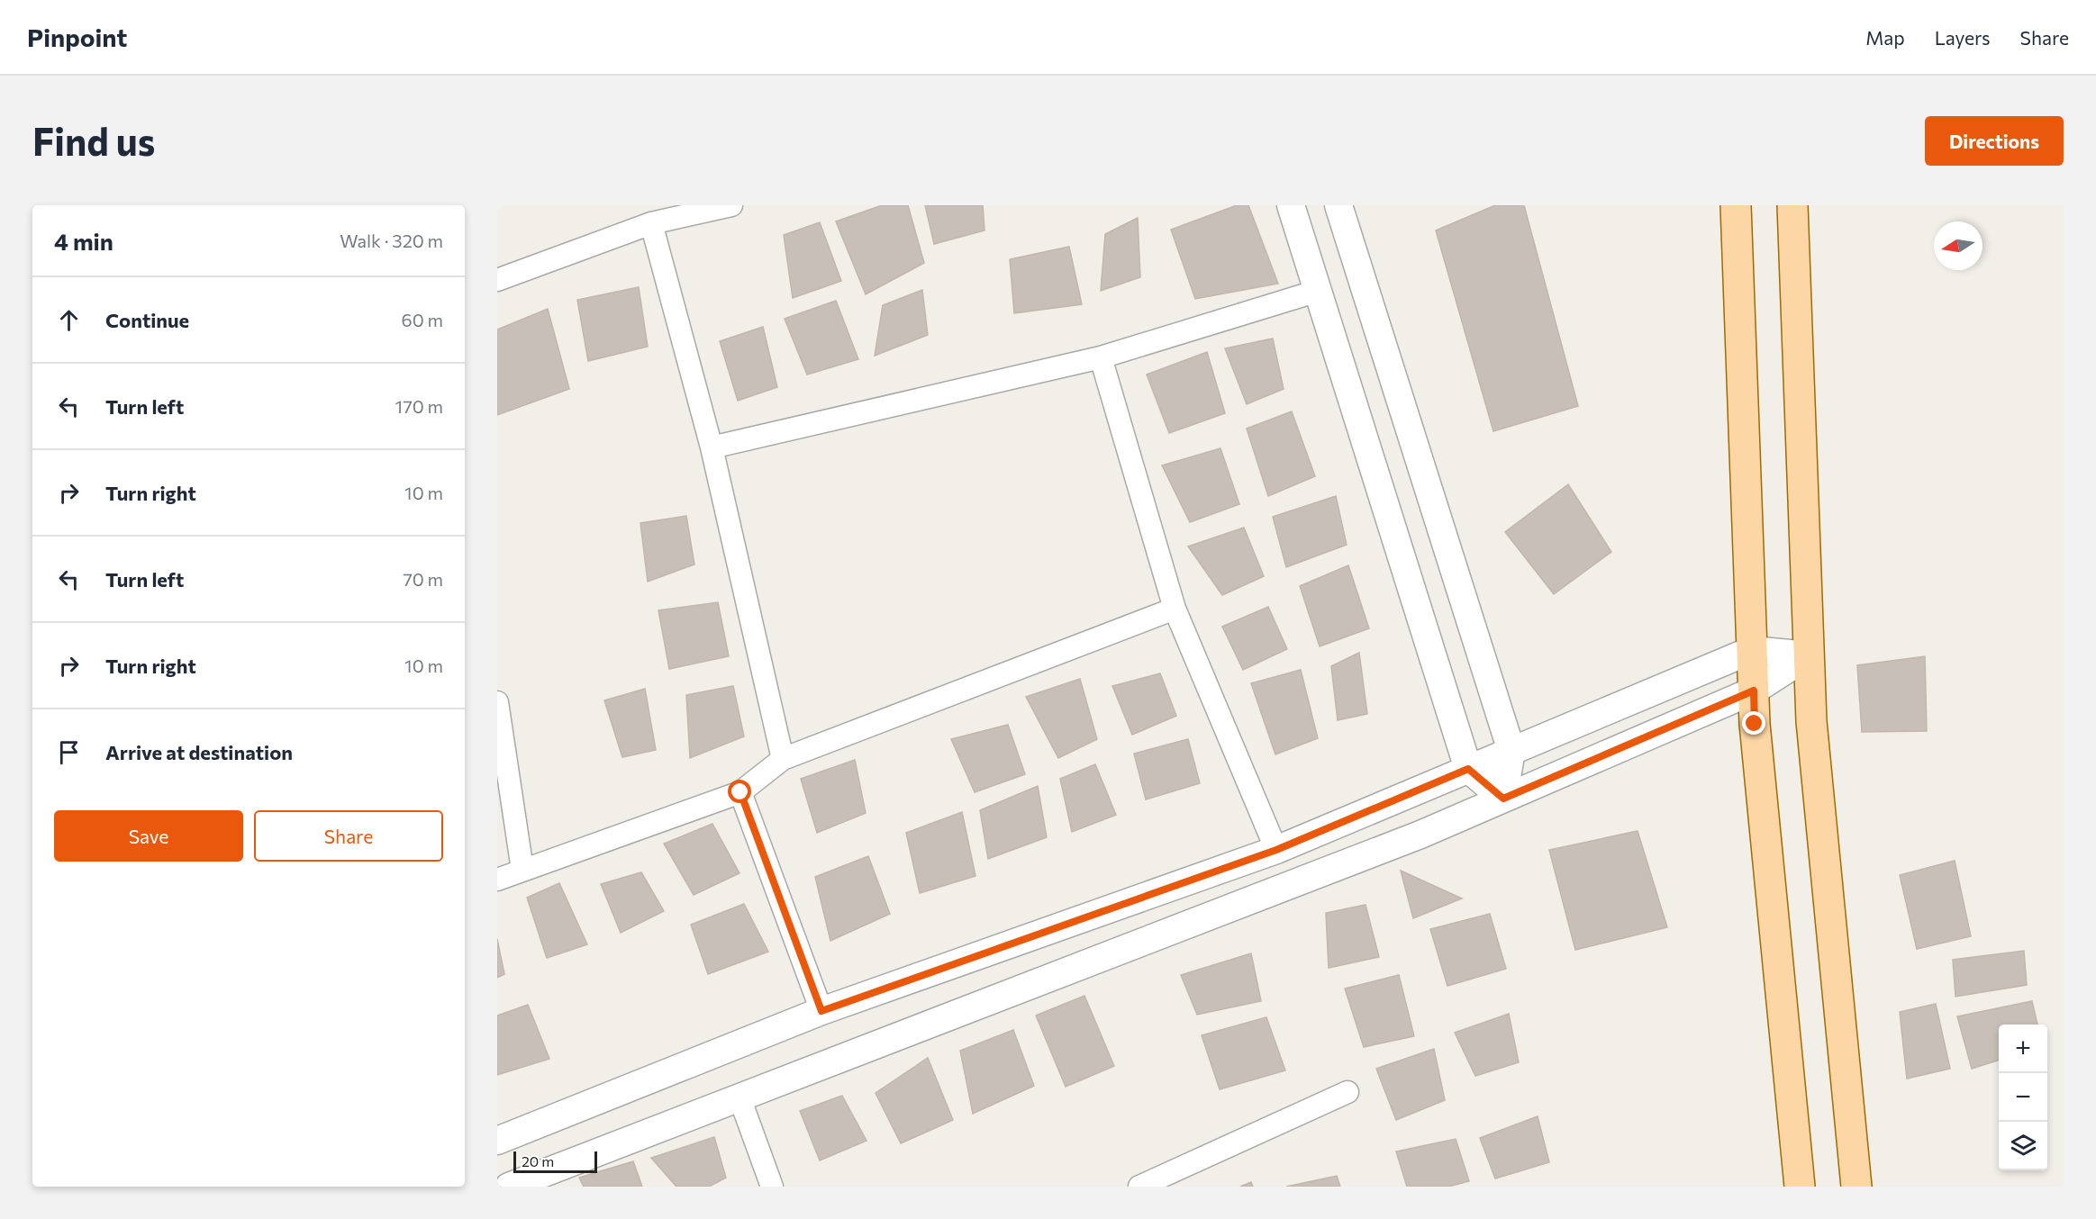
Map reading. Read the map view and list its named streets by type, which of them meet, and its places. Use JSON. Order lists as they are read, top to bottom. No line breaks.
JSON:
{"scale_bar":"20 m","north":"left","page":{"header":"Pinpoint","nav":["Map","Layers","Share"],"buttons":["Directions",["Save","Share"]],"title":"Find us","heading":["4 min","Walk · 320 m"],"list":[["Continue","60 m"],["Turn left","170 m"],["Turn right","10 m"],["Turn left","70 m"],["Turn right","10 m"],"Arrive at destination"],"map_buttons":["+","−"],"scale":"20 m"}}
